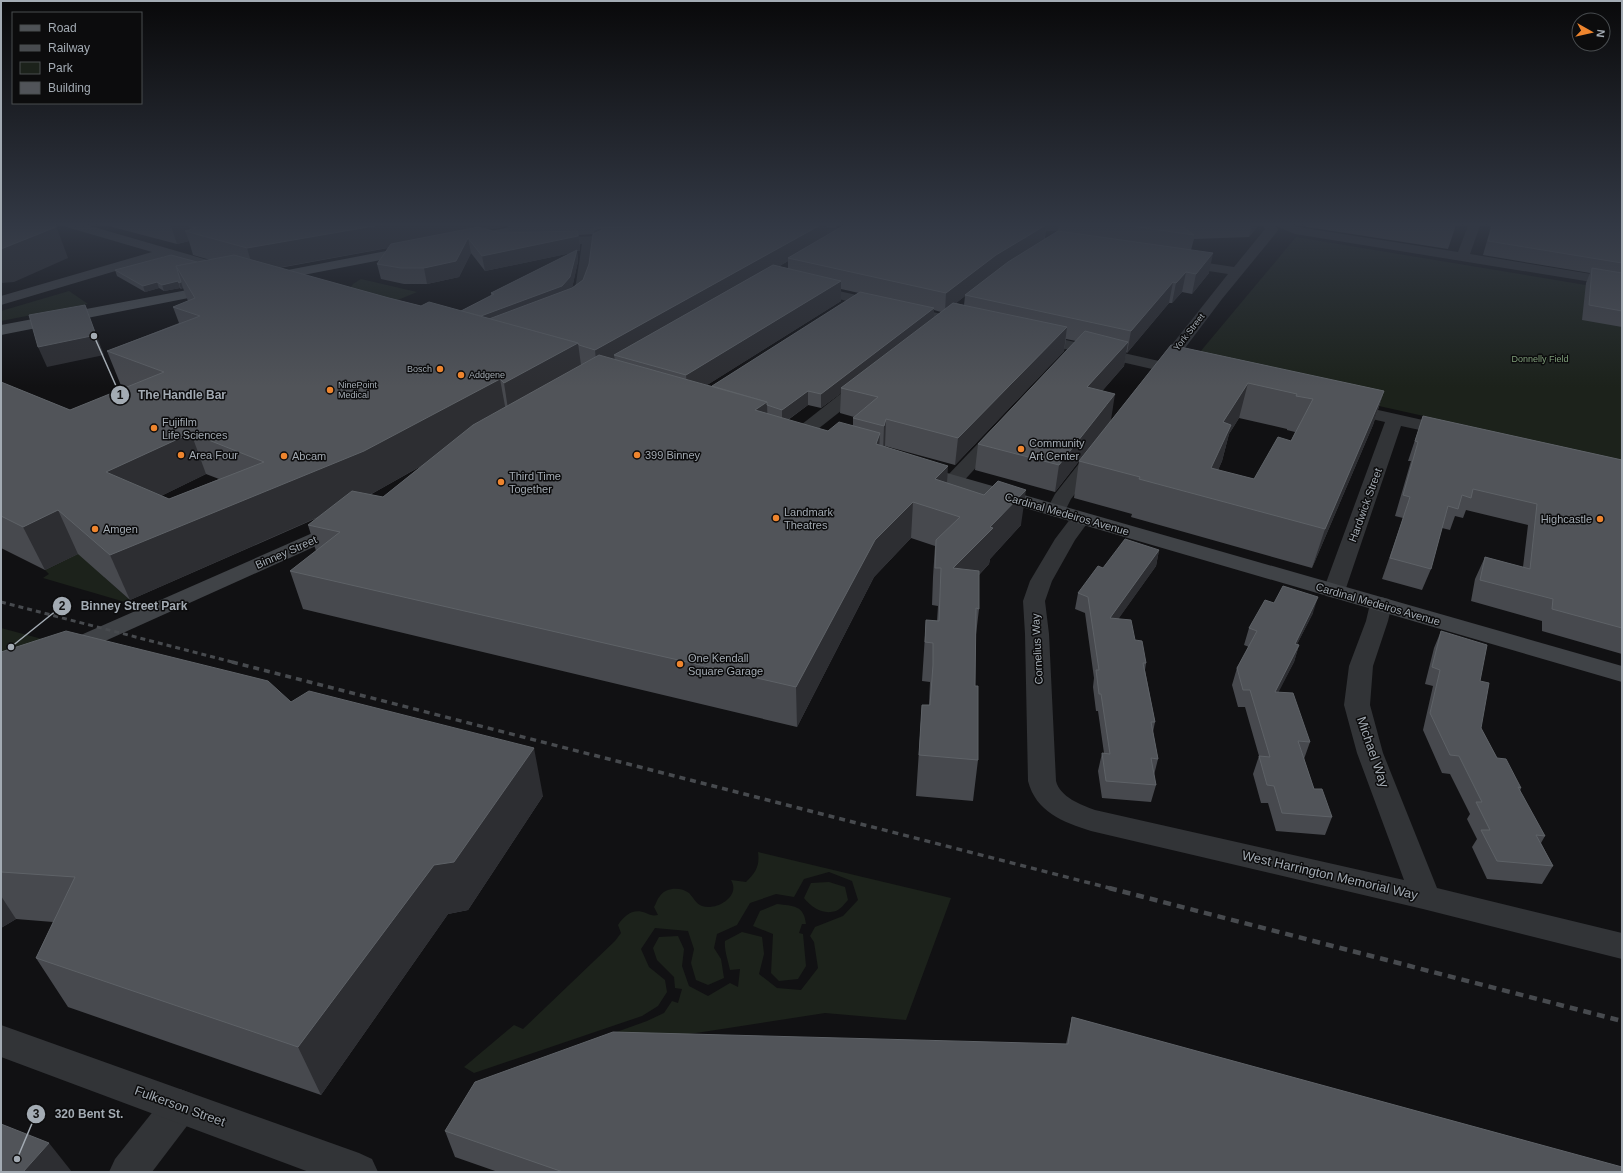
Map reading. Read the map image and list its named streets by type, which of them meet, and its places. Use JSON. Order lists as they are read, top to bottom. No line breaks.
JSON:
{"streets":{"main road":["Cardinal Medeiros Avenue","Binney Street"],"street":["York Street","Hardwick Street","Cornelius Way","Michael Way","West Harrington Memorial Way","Fulkerson Street"]},"crossings":[["Hardwick Street","Cardinal Medeiros Avenue"],["Cardinal Medeiros Avenue","Cornelius Way"],["Cardinal Medeiros Avenue","Michael Way"],["Cornelius Way","West Harrington Memorial Way"],["Michael Way","West Harrington Memorial Way"]],"parks":["Donnelly Field"],"places":["The Handle Bar","Bosch","Addgene","NinePoint Medical","Fujifilm Life Sciences","Community Art Center","Area Four","399 Binney","Abcam","Third Time Together","Landmark Theatres","Highcastle","Amgen","Binney Street Park","One Kendall Square Garage","320 Bent St."],"legend":["Road","Railway","Park","Building"],"north":"right"}
